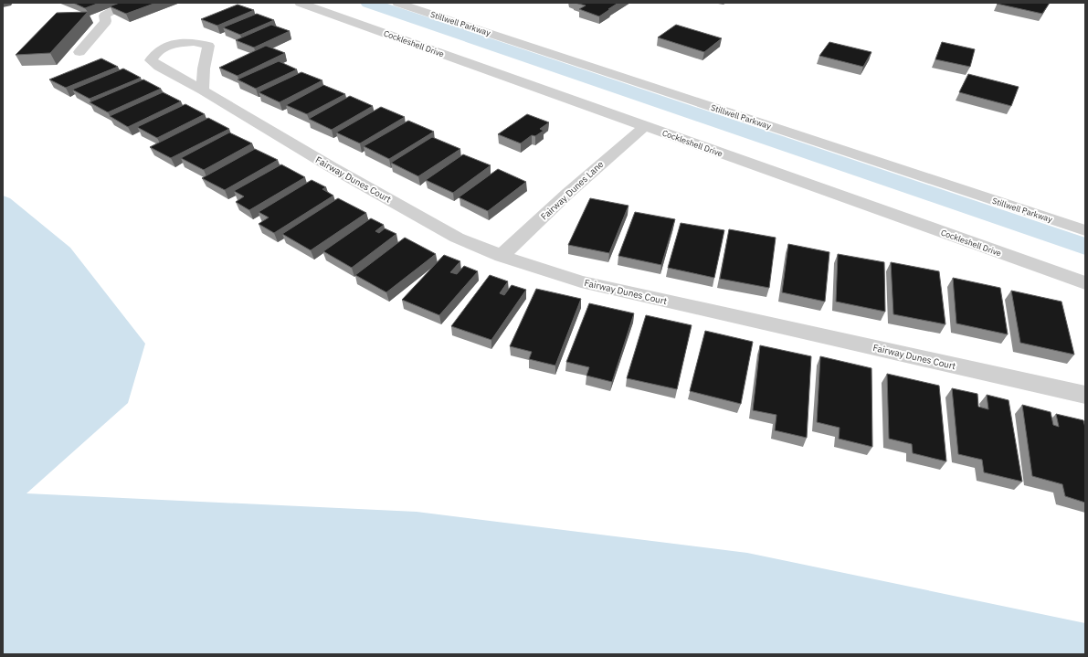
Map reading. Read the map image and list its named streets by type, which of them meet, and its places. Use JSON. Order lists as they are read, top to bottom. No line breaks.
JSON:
{"streets":{"street":["Stillwell Parkway","Cockleshell Drive","Fairway Dunes Court","Fairway Dunes Lane"]},"crossings":[["Cockleshell Drive","Fairway Dunes Lane"],["Fairway Dunes Court","Fairway Dunes Lane"]]}
